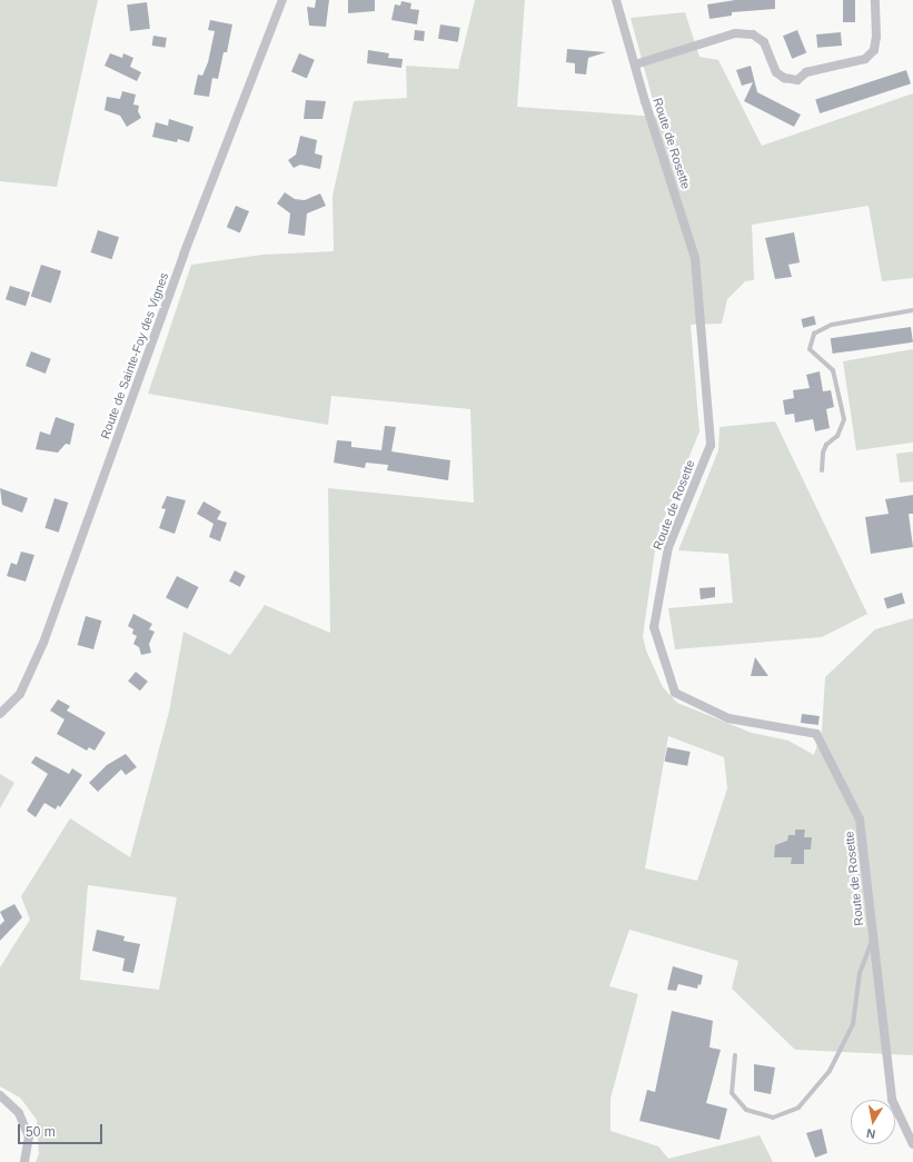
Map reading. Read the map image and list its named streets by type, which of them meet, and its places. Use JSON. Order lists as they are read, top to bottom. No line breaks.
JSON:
{"streets":{"street":["Route de Rosette","Route de Sainte-Foy des Vignes"]},"scale_bar":"50 m","north":"bottom"}
